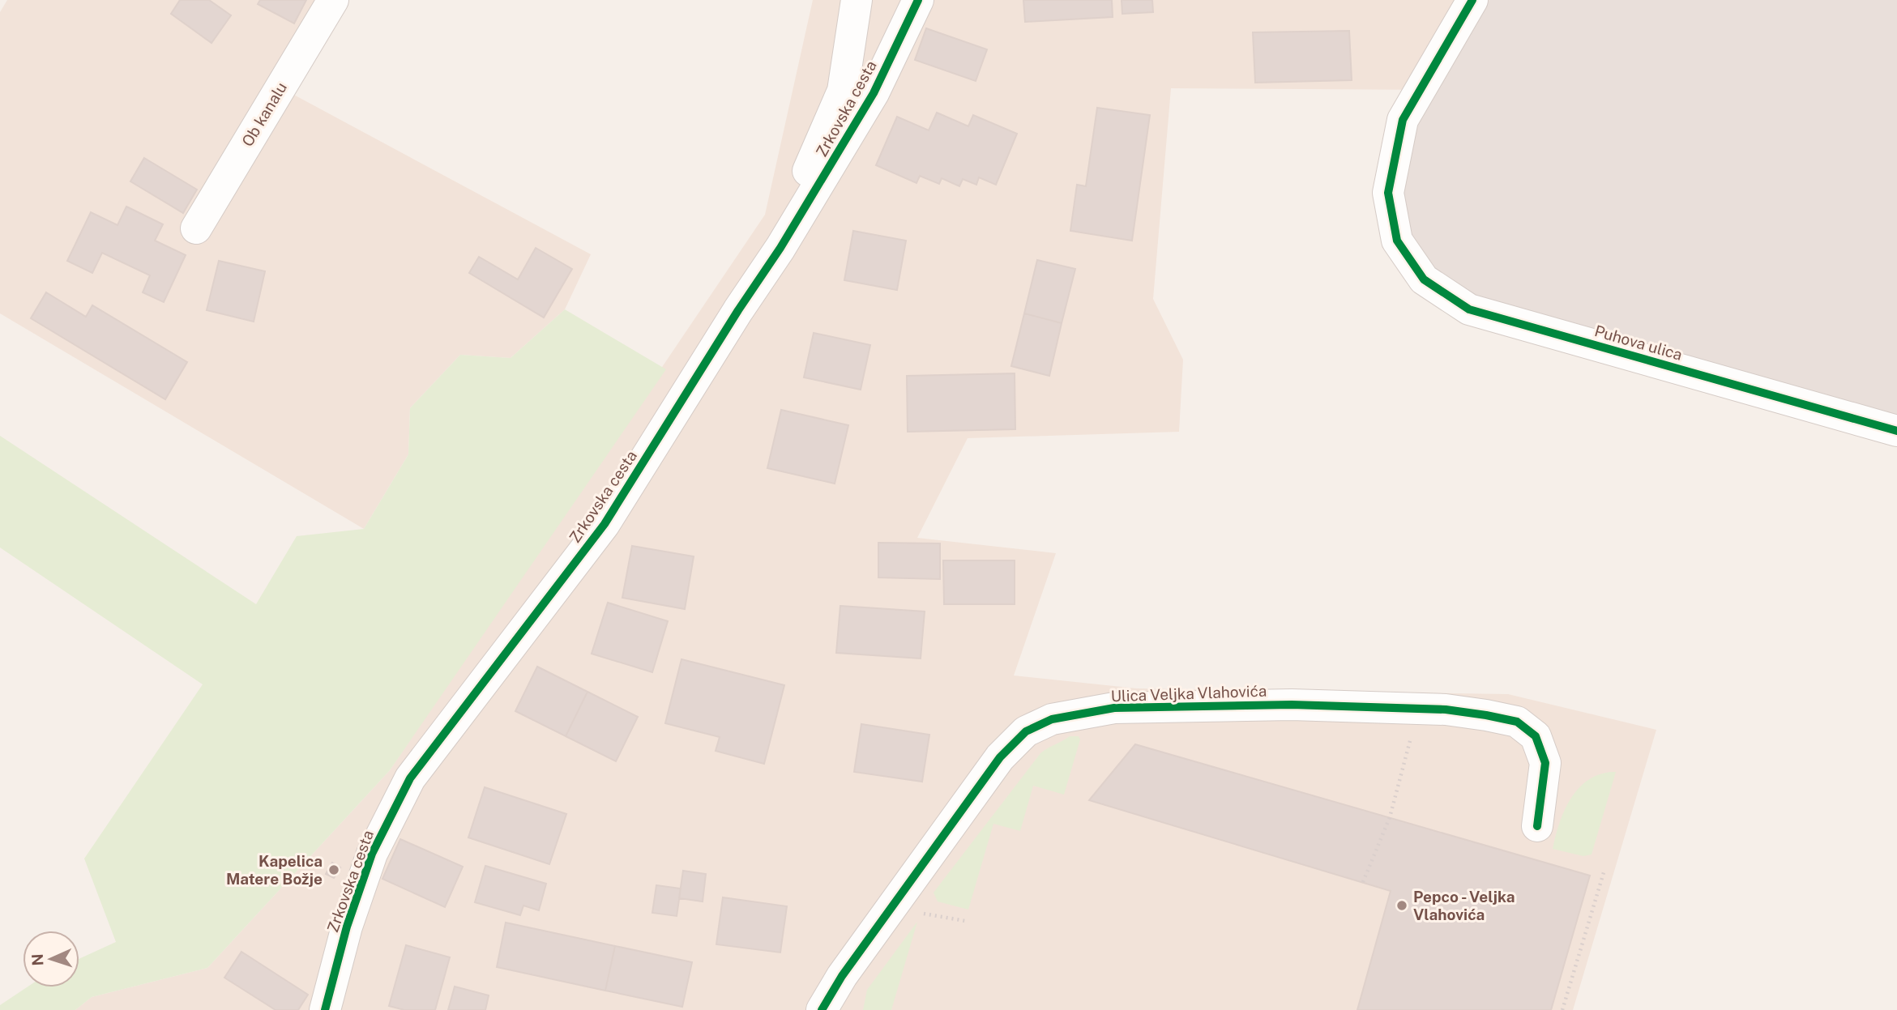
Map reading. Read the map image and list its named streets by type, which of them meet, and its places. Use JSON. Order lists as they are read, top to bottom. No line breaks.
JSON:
{"streets":{"street":["Zrkovska cesta","Ob kanalu","Puhova ulica","Ulica Veljka Vlahovića"]},"places":["Kapelica Matere Božje","Pepco - Veljka Vlahovića"],"north":"left"}
